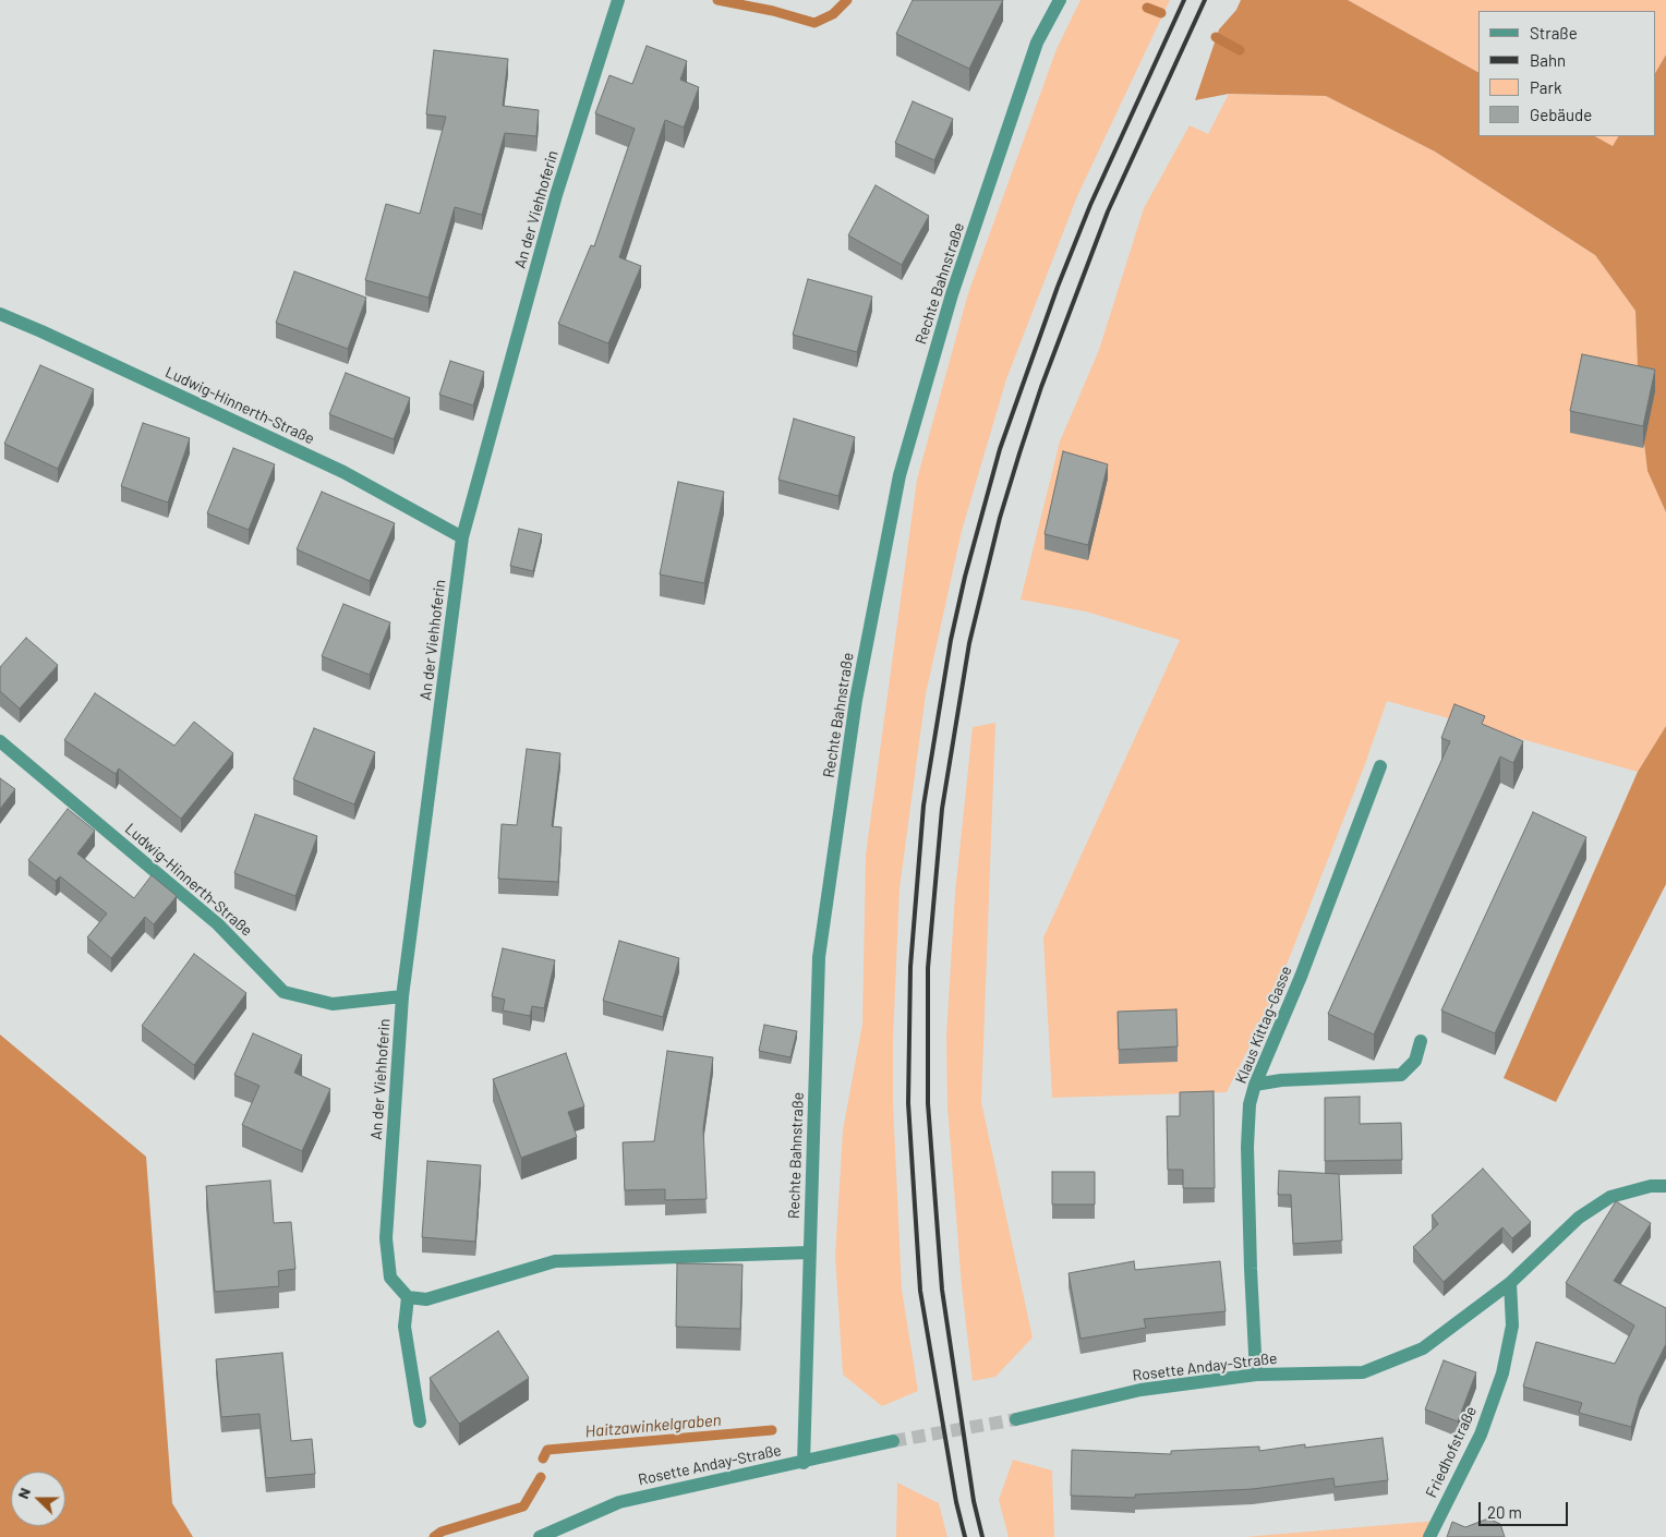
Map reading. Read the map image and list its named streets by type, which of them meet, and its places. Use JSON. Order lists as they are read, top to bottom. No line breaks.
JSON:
{"streets":{"street":["An der Viehhoferin","Rechte Bahnstraße","Ludwig-Hinnerth-Straße","Klaus Kittag-Gasse","Rosette Anday-Straße","Friedhofstraße"]},"crossings":[["An der Viehhoferin","Ludwig-Hinnerth-Straße"],["Rechte Bahnstraße","Rosette Anday-Straße"],["Klaus Kittag-Gasse","Rosette Anday-Straße"],["Rosette Anday-Straße","Friedhofstraße"]],"water":["Haitzawinkelgraben"],"legend":["Straße","Bahn","Park","Gebäude"],"scale_bar":"20 m","north":"left"}
